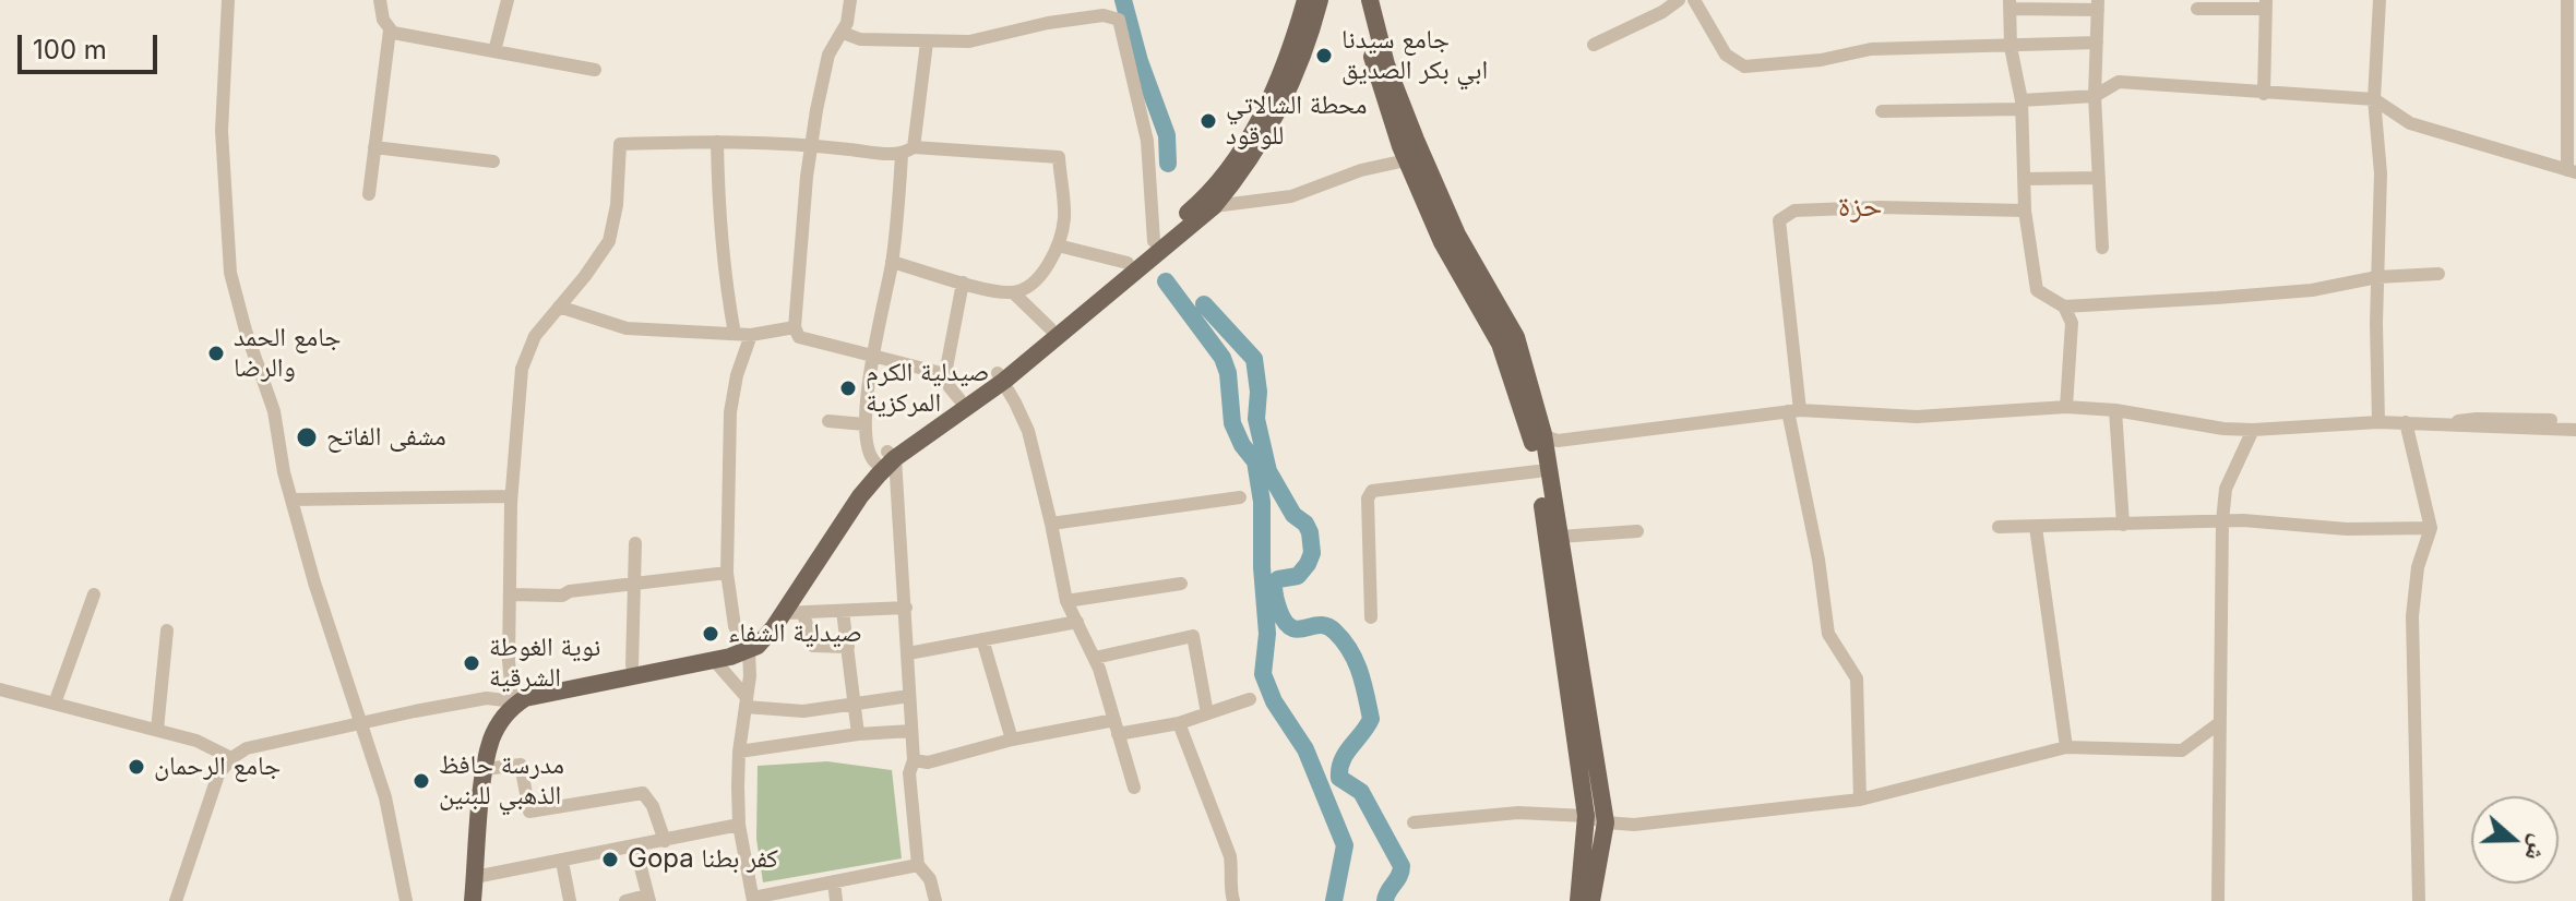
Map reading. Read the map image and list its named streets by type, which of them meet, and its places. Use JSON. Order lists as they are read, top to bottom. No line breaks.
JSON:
{"districts":["حزة"],"places":["جامع سيدنا ابي بكر الصديق","محطة الشالاتي للوقود","جامع الحمد والرضا","صيدلية الكرم المركزية","مشفى الفاتح","صيدلية الشفاء","نوية الغوطة الشرقية","جامع الرحمان","مدرسة حافظ الذهبي للبنين","Gopa كفر بطنا"],"scale_bar":"100 m","north":"right"}
